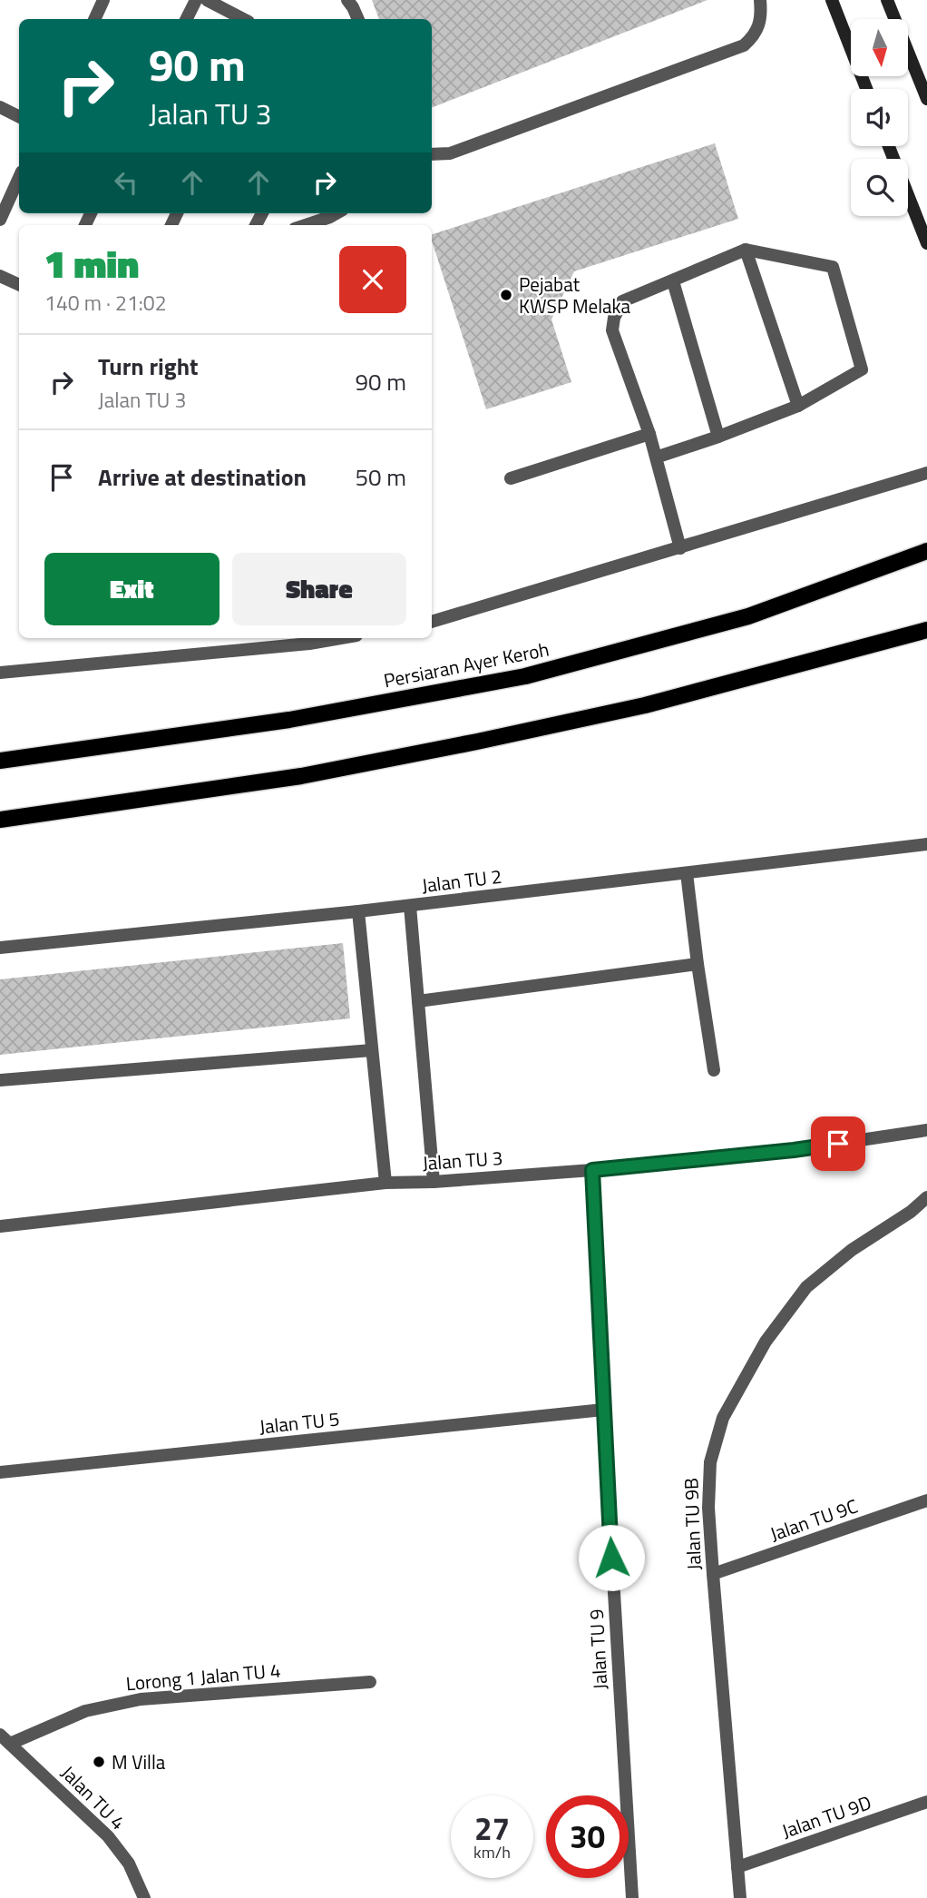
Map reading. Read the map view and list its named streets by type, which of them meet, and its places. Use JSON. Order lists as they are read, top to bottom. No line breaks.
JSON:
{"streets":{"main road":["Persiaran Ayer Keroh"],"street":["Jalan TU 2","Jalan TU 3","Jalan TU 5","Jalan TU 9C","Jalan TU 9B","Jalan TU 9","Lorong 1 Jalan TU 4","Jalan TU 4","Jalan TU 9D"]},"crossings":[["Jalan TU 3","Jalan TU 9"],["Jalan TU 5","Jalan TU 9"],["Jalan TU 9C","Jalan TU 9B"],["Jalan TU 9B","Jalan TU 9D"],["Lorong 1 Jalan TU 4","Jalan TU 4"]],"places":["Pejabat KWSP Melaka","M Villa"],"north":"bottom","page":{"turn":["90 m","Jalan TU 3"],"heading":["1 min","140 m · 21:02"],"list":[{"name":"Turn right","note":"Jalan TU 3","value":"90 m"},{"name":"Arrive at destination","value":"50 m"}],"buttons":["Exit","Share"],"speed":"27 km/h","limit":"30"}}
